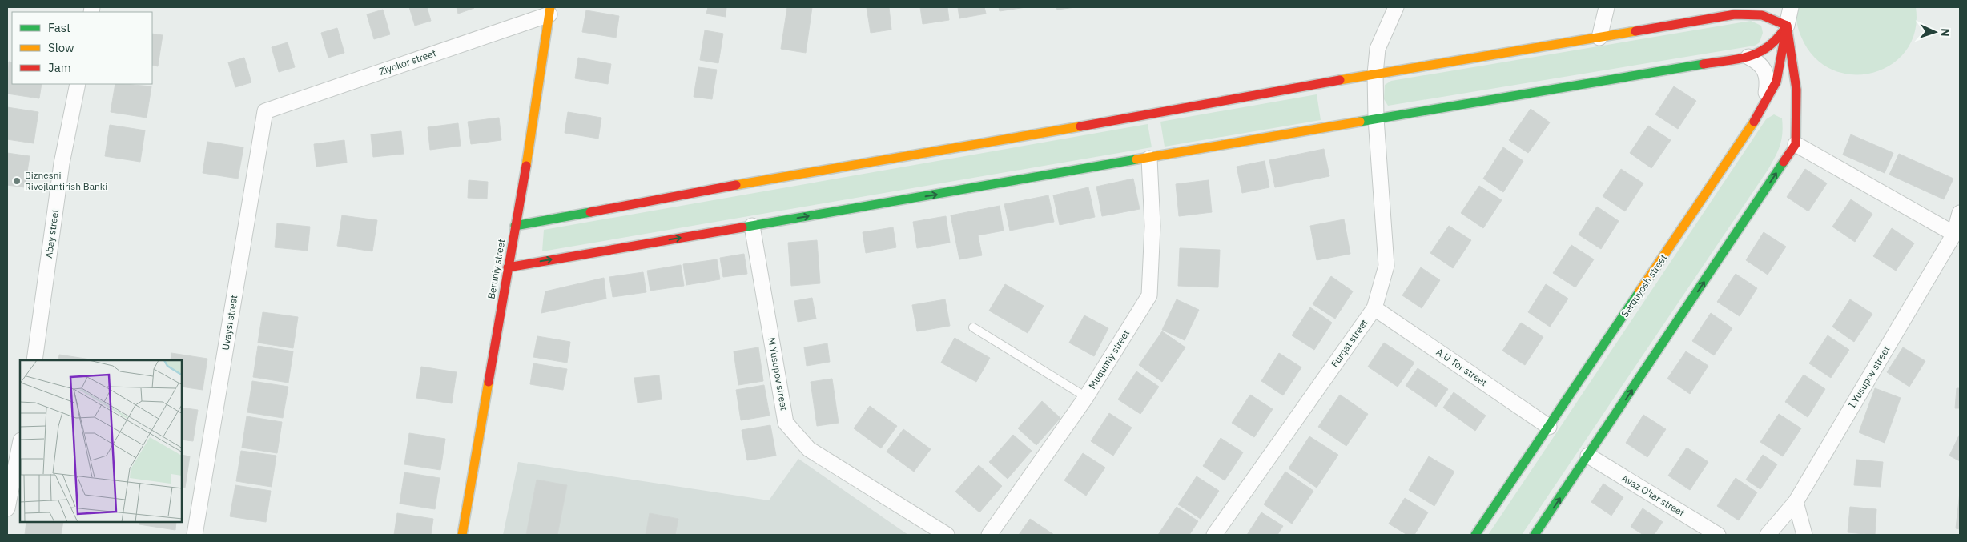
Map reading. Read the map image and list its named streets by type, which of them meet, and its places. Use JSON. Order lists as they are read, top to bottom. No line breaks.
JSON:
{"streets":{"street":["Ziyokor street","Abay street","Beruniy street","Serquyosh street","Uvaysi street","Furqat street","Muqumiy street","A.U Tor street","M.Yusupov street","I.Yusupov street","Avaz O'tar street"]},"crossings":[["Ziyokor street","Beruniy street"],["Ziyokor street","Uvaysi street"],["Serquyosh street","A.U Tor street"],["Furqat street","A.U Tor street"]],"places":["Biznesni Rivojlantirish Banki"],"legend":["Fast","Slow","Jam"],"north":"right"}
